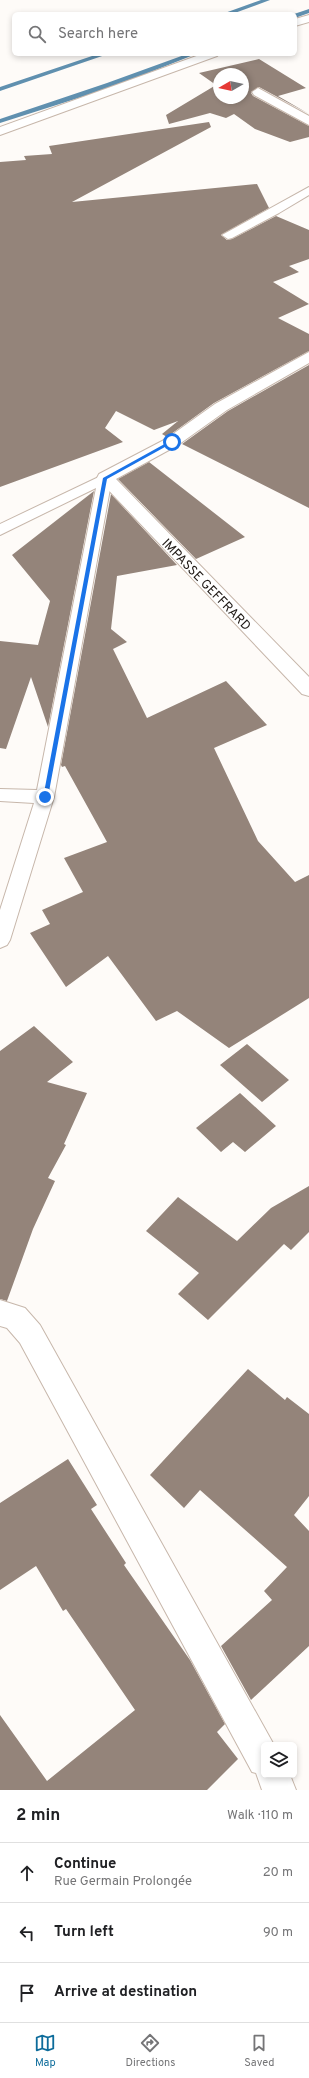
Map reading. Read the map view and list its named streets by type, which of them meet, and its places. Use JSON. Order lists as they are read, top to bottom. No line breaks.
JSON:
{"streets":{"street":["IMPASSE GEFFRARD"]},"north":"left","page":{"search":"Search here","heading":["2 min","Walk · 110 m"],"list":[["Continue","Rue Germain Prolongée","20 m"],["Turn left","90 m"],"Arrive at destination"],"nav":["Map","Directions","Saved"]}}
